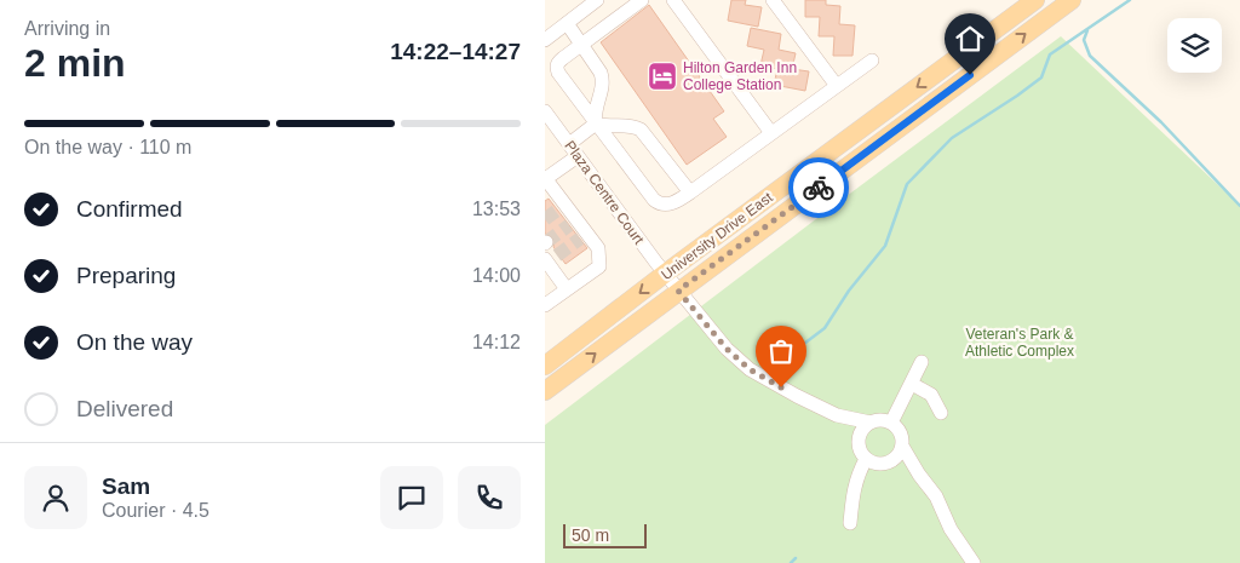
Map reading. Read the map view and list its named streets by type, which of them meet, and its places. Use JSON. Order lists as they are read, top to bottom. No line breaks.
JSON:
{"streets":{"main road":["University Drive East"],"street":["Plaza Centre Court"]},"crossings":[["Plaza Centre Court","University Drive East"]],"parks":["Veteran's Park & Athletic Complex"],"places":{"hotel":["Hilton Garden Inn College Station"]},"scale_bar":"50 m","page":{"heading":["2 min","Arriving in","14:22–14:27"],"panel":["Sam","Courier · 4.5"],"bar":"On the way · 110 m","list":[["Confirmed","13:53"],["Preparing","14:00"],["On the way","14:12"],"Delivered"],"scale":"50 m"}}
